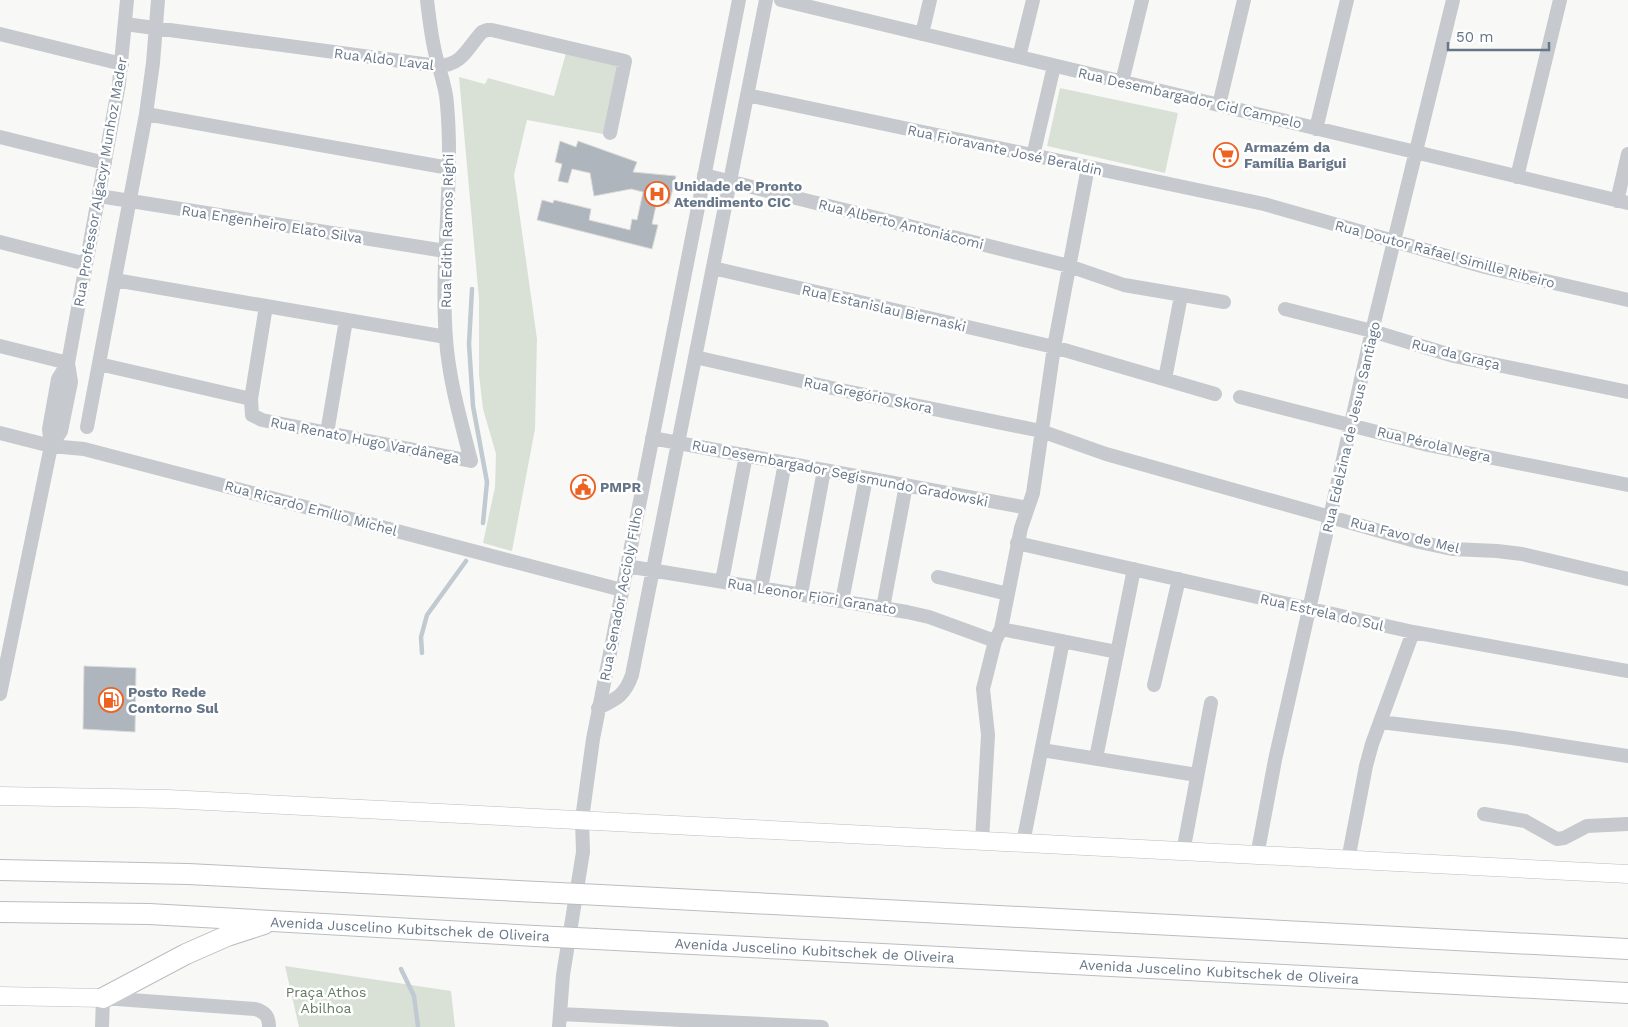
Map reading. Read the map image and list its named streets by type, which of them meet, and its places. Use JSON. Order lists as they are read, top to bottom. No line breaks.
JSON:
{"streets":{"highway":["Avenida Juscelino Kubitschek de Oliveira"],"street":["Rua Aldo Laval","Rua Desembargador Cid Campelo","Rua Fioravante José Beraldin","Rua Professor Algacyr Munhoz Mader","Rua Engenheiro Elato Silva","Rua Alberto Antoniácomi","Rua Edith Ramos Righi","Rua Doutor Rafael Simille Ribeiro","Rua Estanislau Biernaski","Rua da Graça","Rua Gregório Skora","Rua Edelzina de Jesus Santiago","Rua Renato Hugo Vardânega","Rua Pérola Negra","Rua Desembargador Segismundo Gradowski","Rua Ricardo Emílio Michel","Rua Favo de Mel","Rua Senador Accioly Filho","Rua Leonor Fiori Granato","Rua Estrela do Sul"]},"crossings":[["Rua Aldo Laval","Rua Professor Algacyr Munhoz Mader"],["Rua Aldo Laval","Rua Edith Ramos Righi"],["Rua Desembargador Cid Campelo","Rua Edelzina de Jesus Santiago"],["Rua Fioravante José Beraldin","Rua Doutor Rafael Simille Ribeiro"],["Rua Professor Algacyr Munhoz Mader","Rua Engenheiro Elato Silva"],["Rua Professor Algacyr Munhoz Mader","Rua Ricardo Emílio Michel"],["Rua Engenheiro Elato Silva","Rua Edith Ramos Righi"],["Rua Alberto Antoniácomi","Rua Senador Accioly Filho"],["Rua Edith Ramos Righi","Rua Renato Hugo Vardânega"],["Rua Doutor Rafael Simille Ribeiro","Rua Edelzina de Jesus Santiago"],["Rua da Graça","Rua Edelzina de Jesus Santiago"],["Rua Gregório Skora","Rua Favo de Mel"],["Rua Edelzina de Jesus Santiago","Rua Pérola Negra"],["Rua Edelzina de Jesus Santiago","Rua Favo de Mel"],["Rua Edelzina de Jesus Santiago","Rua Estrela do Sul"],["Rua Desembargador Segismundo Gradowski","Rua Senador Accioly Filho"],["Rua Ricardo Emílio Michel","Rua Senador Accioly Filho"],["Rua Senador Accioly Filho","Rua Leonor Fiori Granato"]],"parks":["Praça Athos Abilhoa"],"places":{"supermarket":["Armazém da Família Barigui"],"hospital":["Unidade de Pronto Atendimento CIC"],"public building":["PMPR"],"fuel station":["Posto Rede Contorno Sul"]},"scale_bar":"50 m"}
